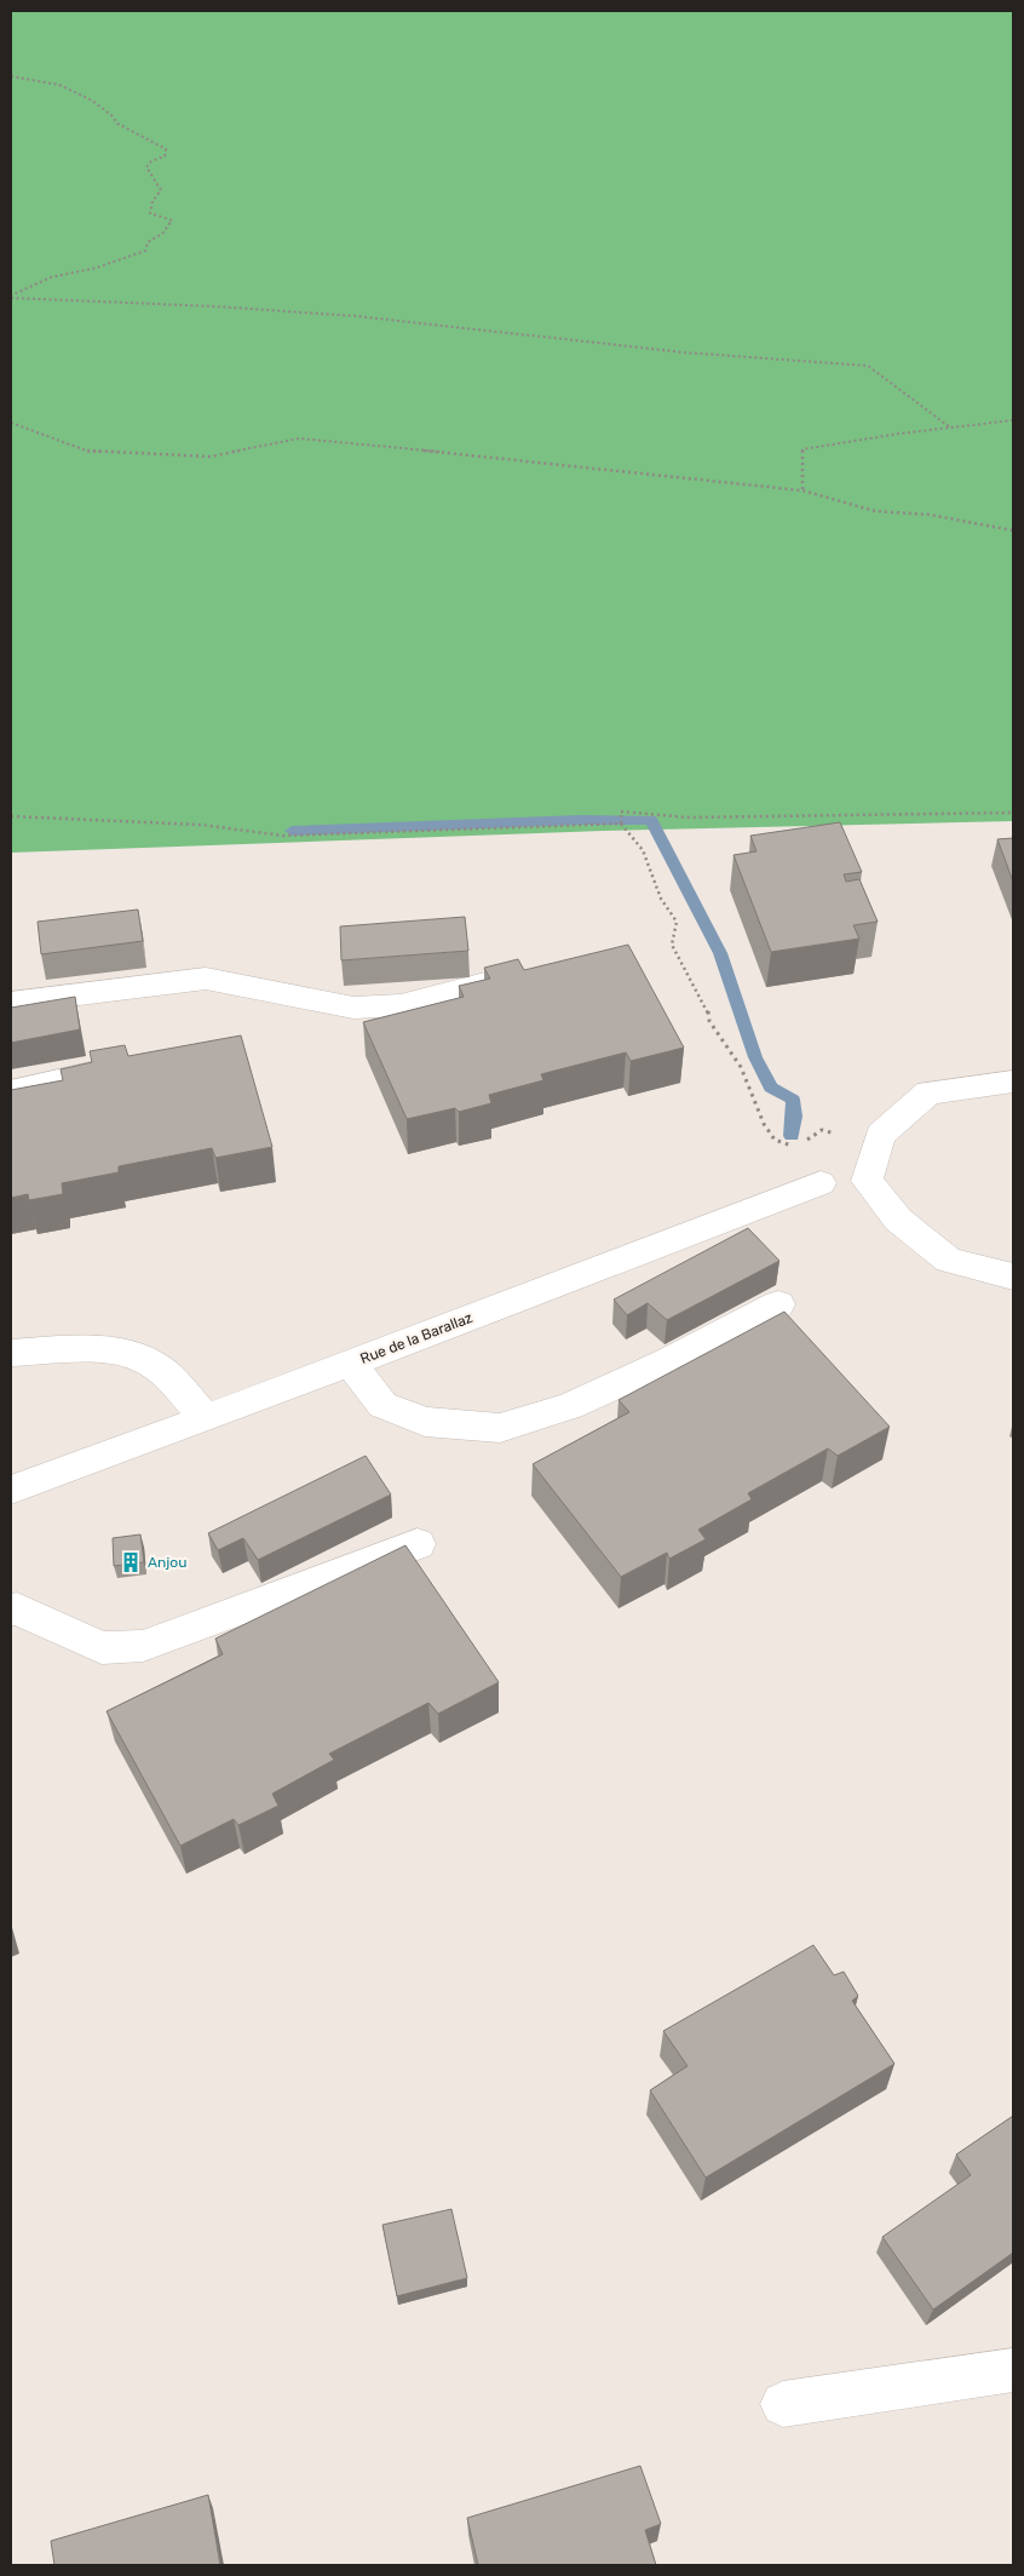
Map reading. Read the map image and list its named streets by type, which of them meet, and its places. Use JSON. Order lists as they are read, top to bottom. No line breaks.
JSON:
{"streets":{"street":["Rue de la Barallaz"]},"places":{"building":["Anjou"]}}
